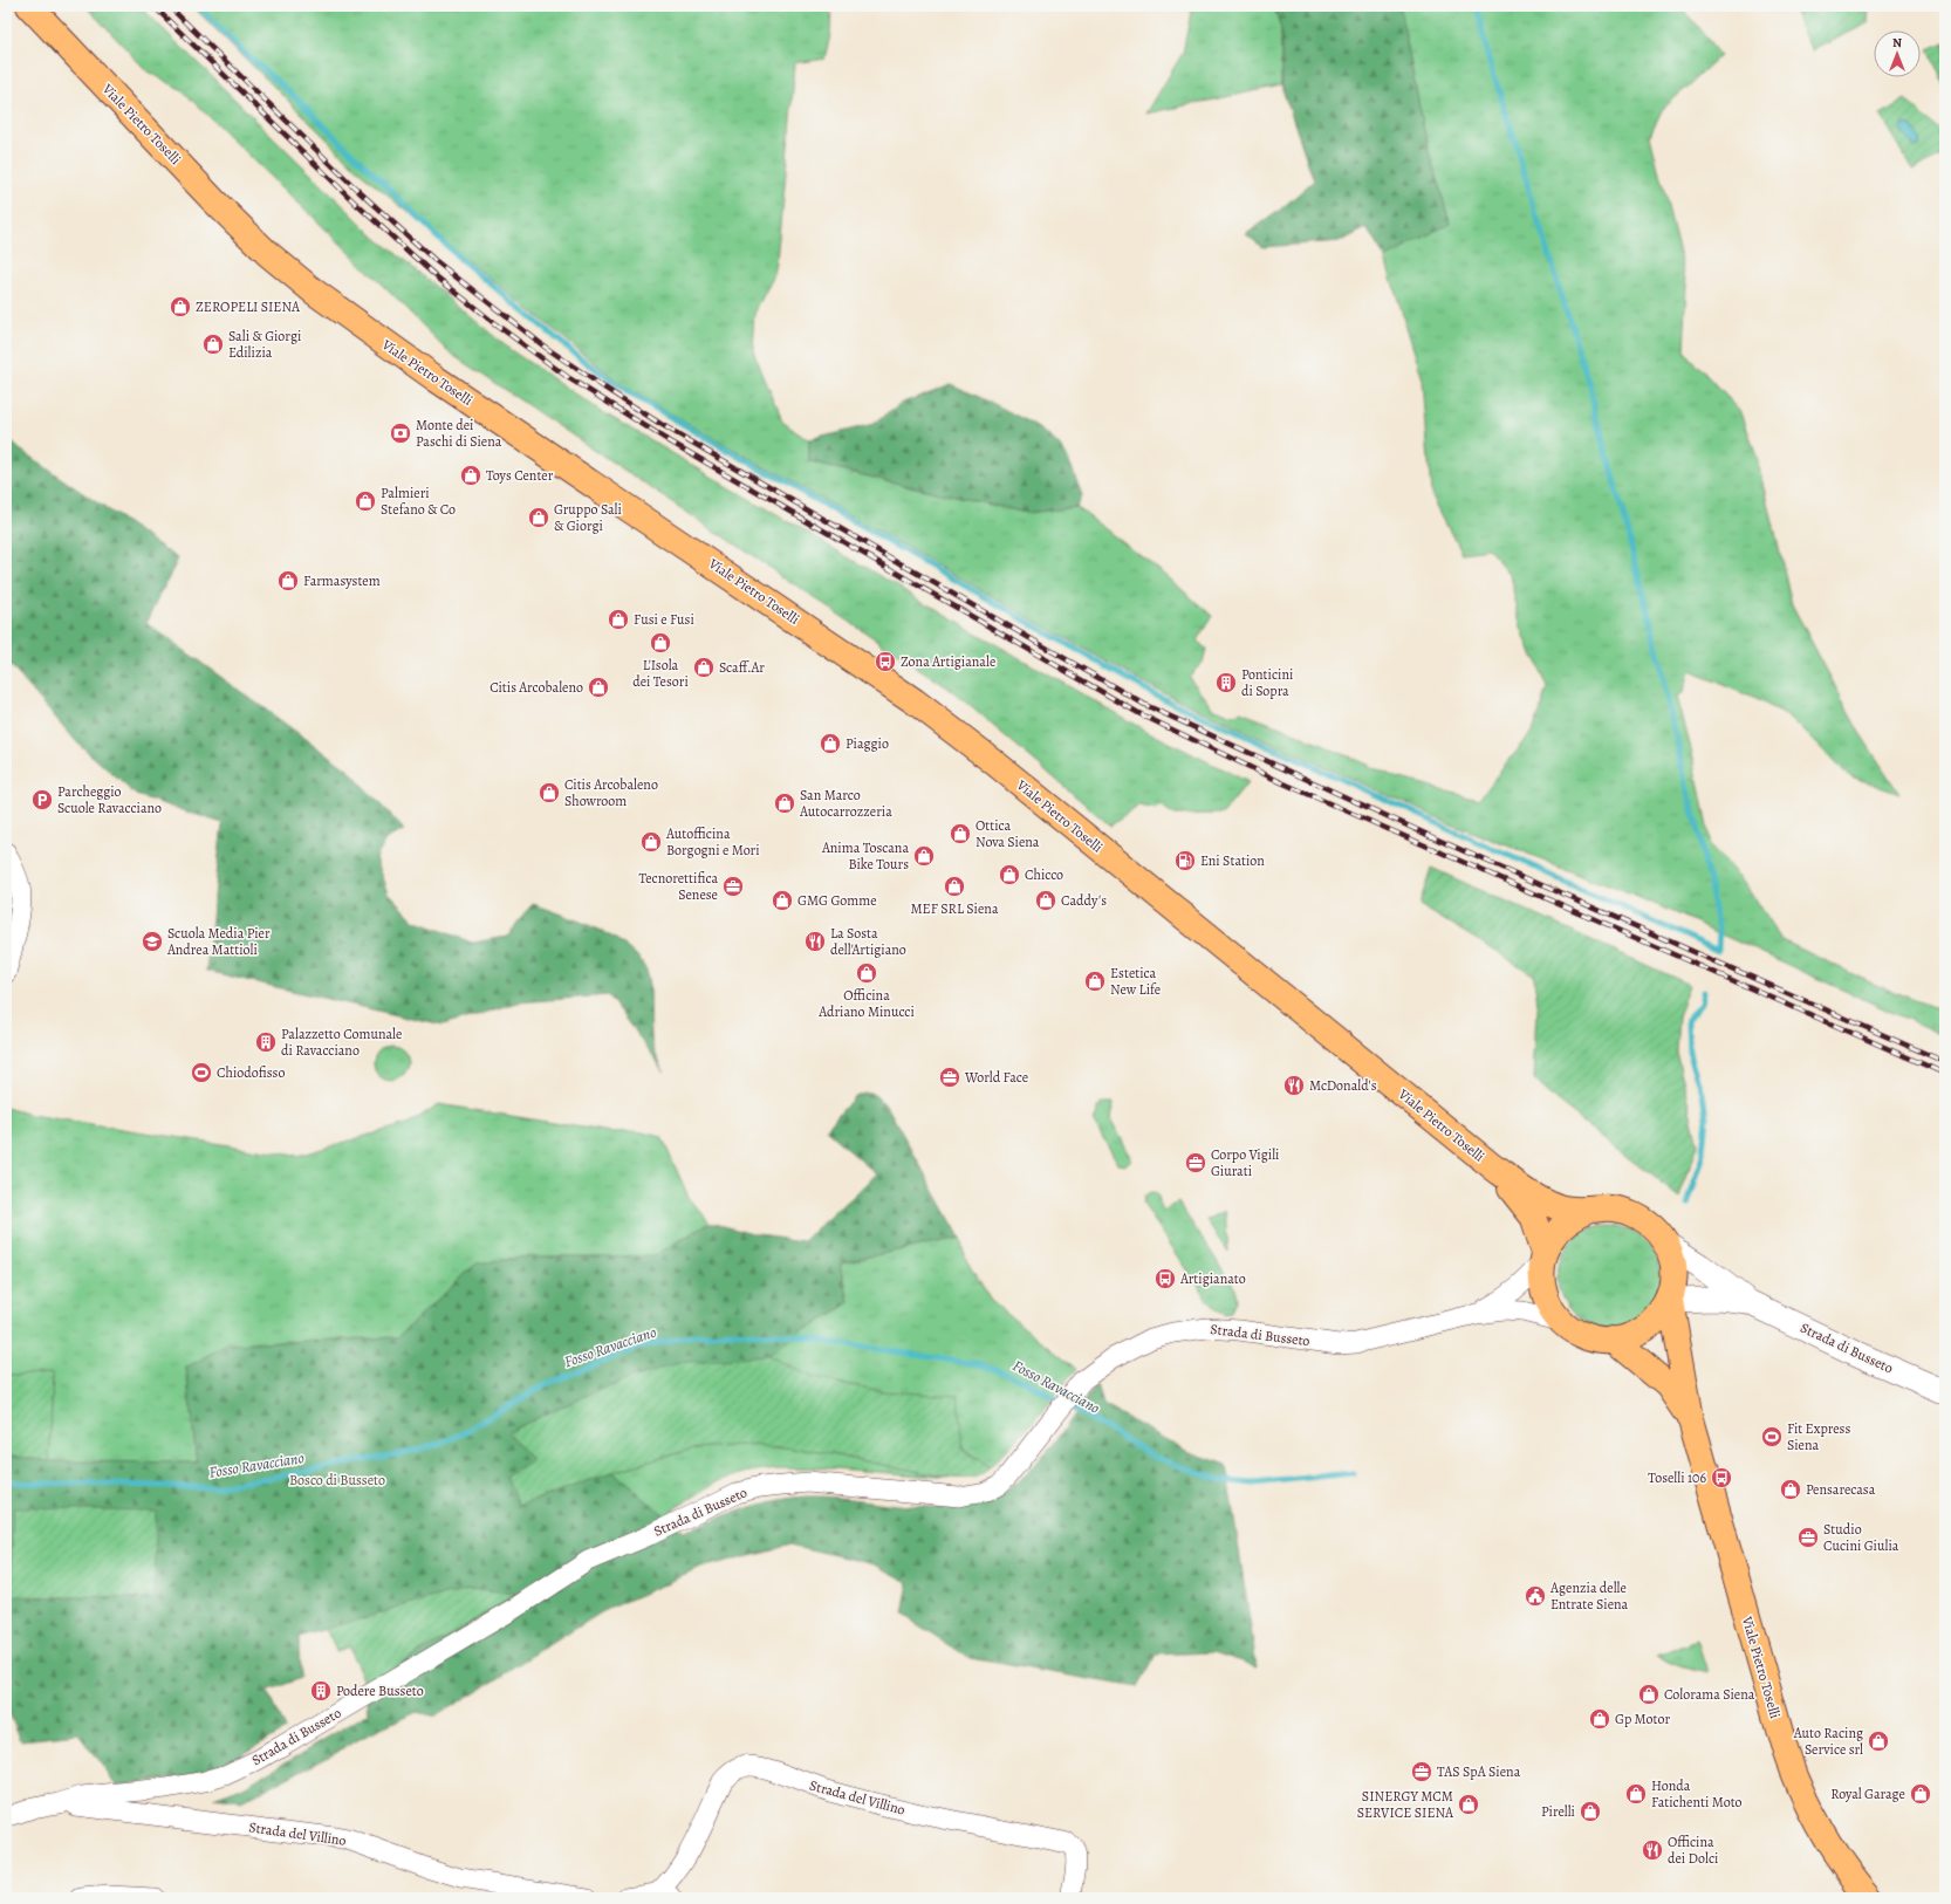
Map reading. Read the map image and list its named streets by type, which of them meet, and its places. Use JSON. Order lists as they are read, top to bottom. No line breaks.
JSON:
{"streets":{"main road":["Viale Pietro Toselli"],"street":["Strada di Busseto","Strada del Villino"]},"crossings":[["Viale Pietro Toselli","Strada di Busseto"],["Strada di Busseto","Strada del Villino"]],"water":["Fosso Ravacciano"],"parks":["Bosco di Busseto"],"places":{"shop":["ZEROPELI SIENA","Sali & Giorgi Edilizia","Toys Center","Palmieri Stefano & Co","Gruppo Sali & Giorgi","Farmasystem","Fusi e Fusi","L'Isola dei Tesori","Scaff.Ar","Citis Arcobaleno","Piaggio","Citis Arcobaleno Showroom","San Marco Autocarrozzeria","Ottica Nova Siena","Autofficina Borgogni e Mori","Anima Toscana Bike Tours","Chicco","MEF SRL Siena","GMG Gomme","Caddy's","Officina Adriano Minucci","Estetica New Life","Pensarecasa","Colorama Siena","Gp Motor","Auto Racing Service srl","Honda Fatichenti Moto","Royal Garage","SINERGY MCM SERVICE SIENA","Pirelli"],"bank":["Monte dei Paschi di Siena"],"bus stop":["Zona Artigianale","Artigianato","Toselli 106"],"building":["Ponticini di Sopra","Palazzetto Comunale di Ravacciano","Podere Busseto"],"parking":["Parcheggio Scuole Ravacciano"],"fuel station":["Eni Station"],"office":["Tecnorettifica Senese","World Face","Corpo Vigili Giurati","Studio Cucini Giulia","TAS SpA Siena"],"school or university":["Scuola Media Pier Andrea Mattioli"],"restaurant":["La Sosta dell'Artigiano","McDonald's","Officina dei Dolci"],"sports":["Chiodofisso","Fit Express Siena"],"public building":["Agenzia delle Entrate Siena"]},"north":"top"}
